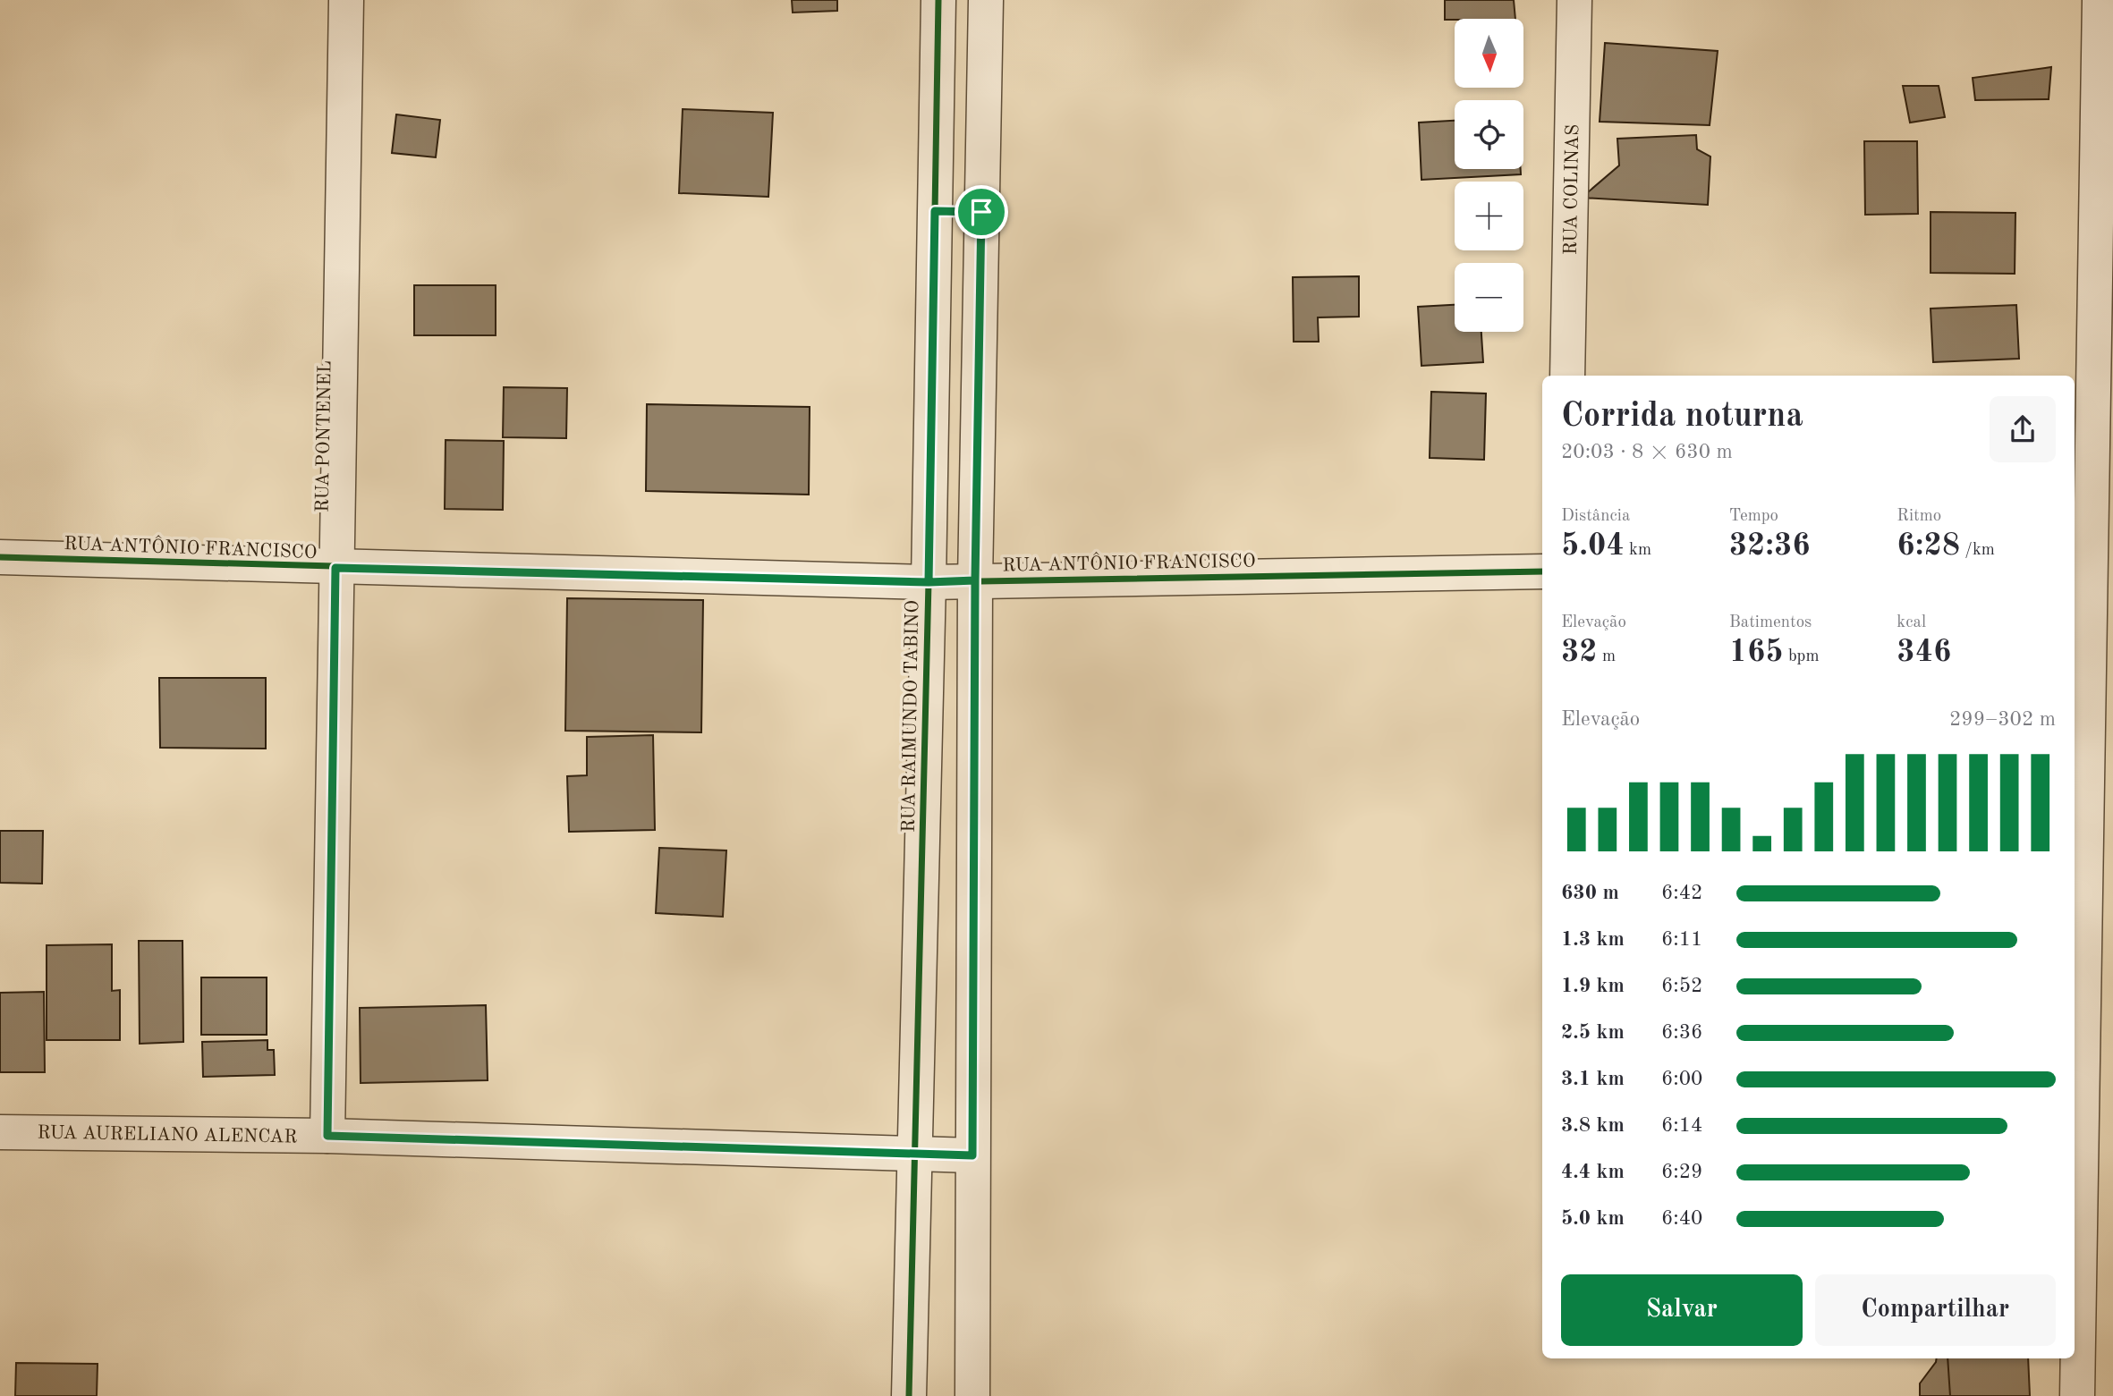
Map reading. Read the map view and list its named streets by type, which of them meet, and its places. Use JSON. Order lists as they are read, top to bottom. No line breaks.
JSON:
{"streets":{"street":["RUA COLINAS","RUA PONTENEL","RUA ANTÔNIO FRANCISCO","RUA RAIMUNDO TABINO","RUA AURELIANO ALENCAR"]},"crossings":[["RUA PONTENEL","RUA ANTÔNIO FRANCISCO"],["RUA PONTENEL","RUA AURELIANO ALENCAR"],["RUA ANTÔNIO FRANCISCO","RUA RAIMUNDO TABINO"],["RUA RAIMUNDO TABINO","RUA AURELIANO ALENCAR"]],"north":"bottom","page":{"map_buttons":["+","−"],"heading":["Corrida noturna","20:03 · 8 × 630 m"],"stats":[["Distância","5.04 km"],["Tempo","32:36"],["Ritmo","6:28 /km"],["Elevação","32 m"],["Batimentos","165 bpm"],["kcal","346"]],"chart":["Elevação","299–302 m"],"list":[{"name":"630 m","note":"6:42"},{"name":"1.3 km","note":"6:11"},{"name":"1.9 km","note":"6:52"},{"name":"2.5 km","note":"6:36"},{"name":"3.1 km","note":"6:00"},{"name":"3.8 km","note":"6:14"},{"name":"4.4 km","note":"6:29"},{"name":"5.0 km","note":"6:40"}],"buttons":["Salvar","Compartilhar"]}}
